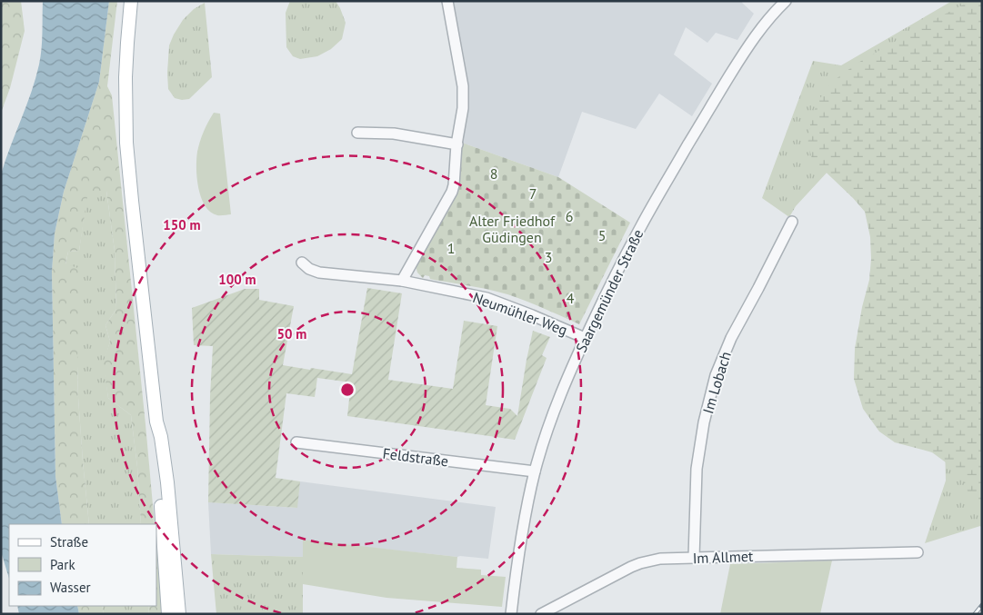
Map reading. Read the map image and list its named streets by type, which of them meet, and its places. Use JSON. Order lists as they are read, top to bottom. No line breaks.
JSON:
{"streets":{"street":["Saargemünder Straße","Neumühler Weg","Im Lobach","Feldstraße","Im Allmet"]},"crossings":[["Saargemünder Straße","Neumühler Weg"],["Saargemünder Straße","Feldstraße"],["Im Lobach","Im Allmet"]],"parks":["8","7","6","Alter Friedhof Güdingen","5","1","3","4"],"legend":["Straße","Park","Wasser"],"rings":["150 m","100 m","50 m"]}
